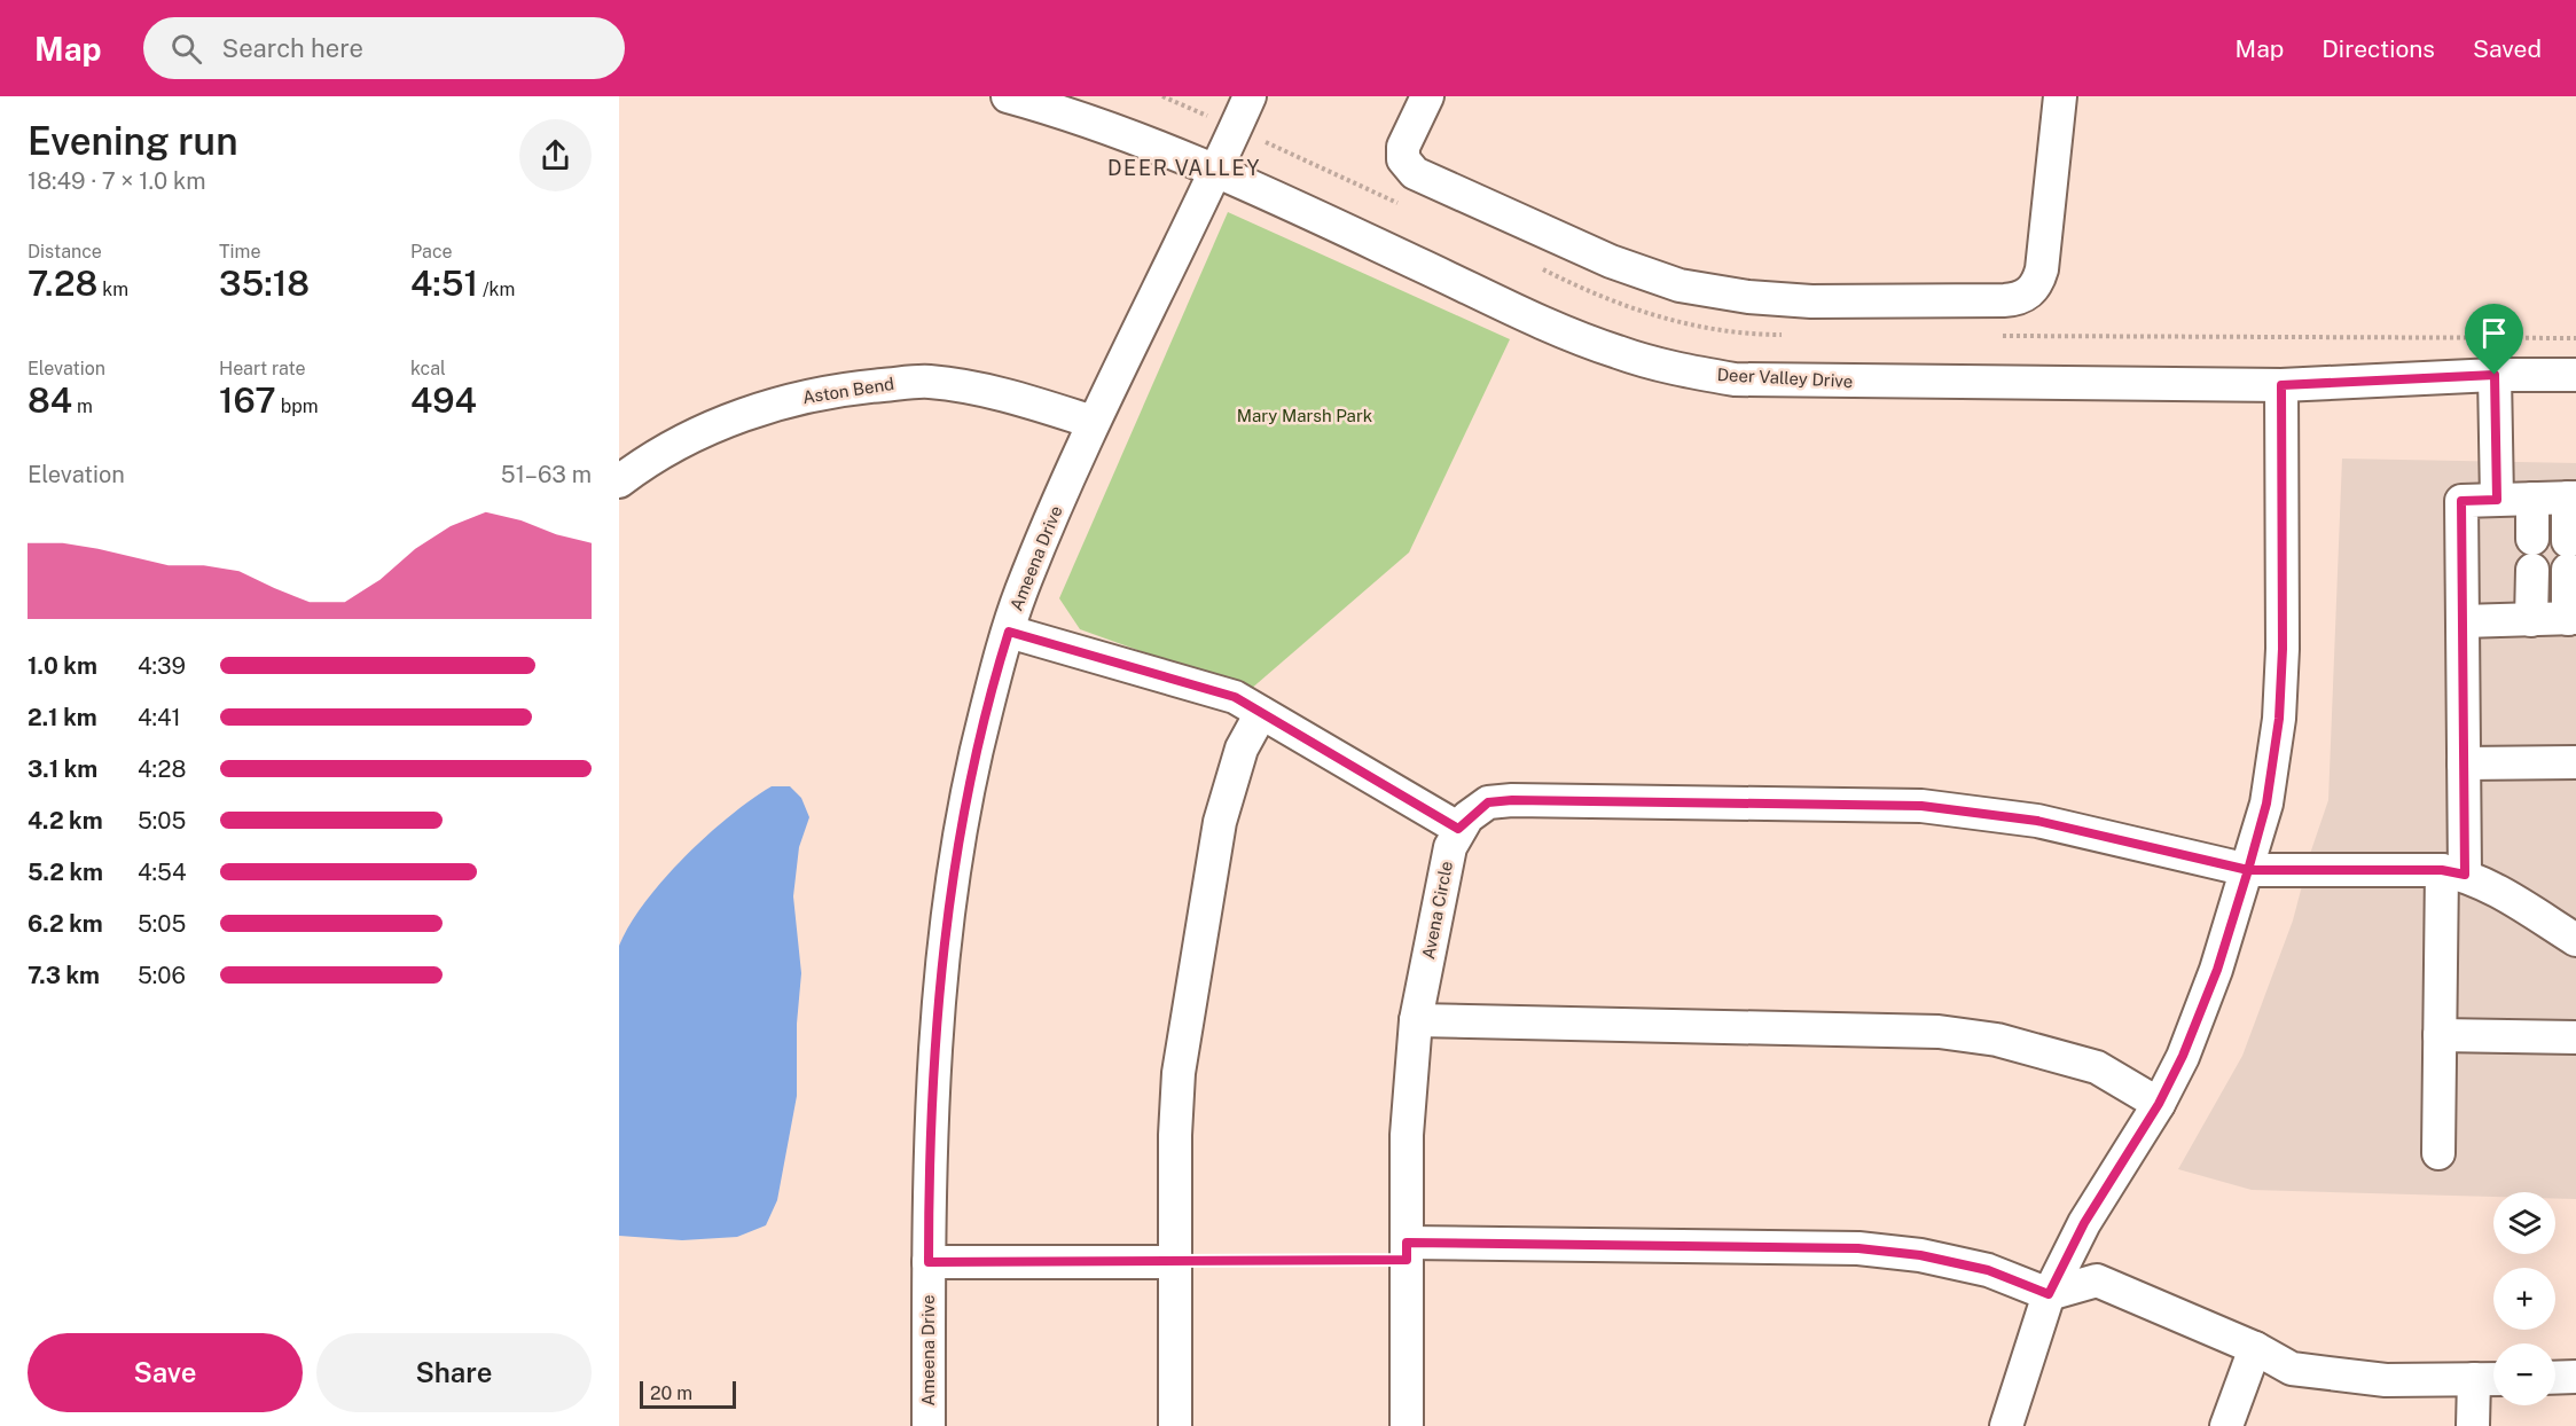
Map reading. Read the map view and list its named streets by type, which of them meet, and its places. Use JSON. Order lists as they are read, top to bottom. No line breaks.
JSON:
{"streets":{"street":["Deer Valley Drive","Aston Bend","Ameena Drive","Avena Circle"]},"crossings":[["Deer Valley Drive","Ameena Drive"],["Aston Bend","Ameena Drive"]],"districts":["DEER VALLEY"],"parks":["Mary Marsh Park"],"scale_bar":"20 m","page":{"header":"Map","search":"Search here","nav":["Map","Directions","Saved"],"heading":["Evening run","18:49 · 7 × 1.0 km"],"stats":[["Distance","7.28 km"],["Time","35:18"],["Pace","4:51 /km"],["Elevation","84 m"],["Heart rate","167 bpm"],["kcal","494"]],"chart":["Elevation","51–63 m"],"list":[{"name":"1.0 km","note":"4:39"},{"name":"2.1 km","note":"4:41"},{"name":"3.1 km","note":"4:28"},{"name":"4.2 km","note":"5:05"},{"name":"5.2 km","note":"4:54"},{"name":"6.2 km","note":"5:05"},{"name":"7.3 km","note":"5:06"}],"map_buttons":["+","−"],"buttons":["Save","Share"],"scale":"20 m"}}
